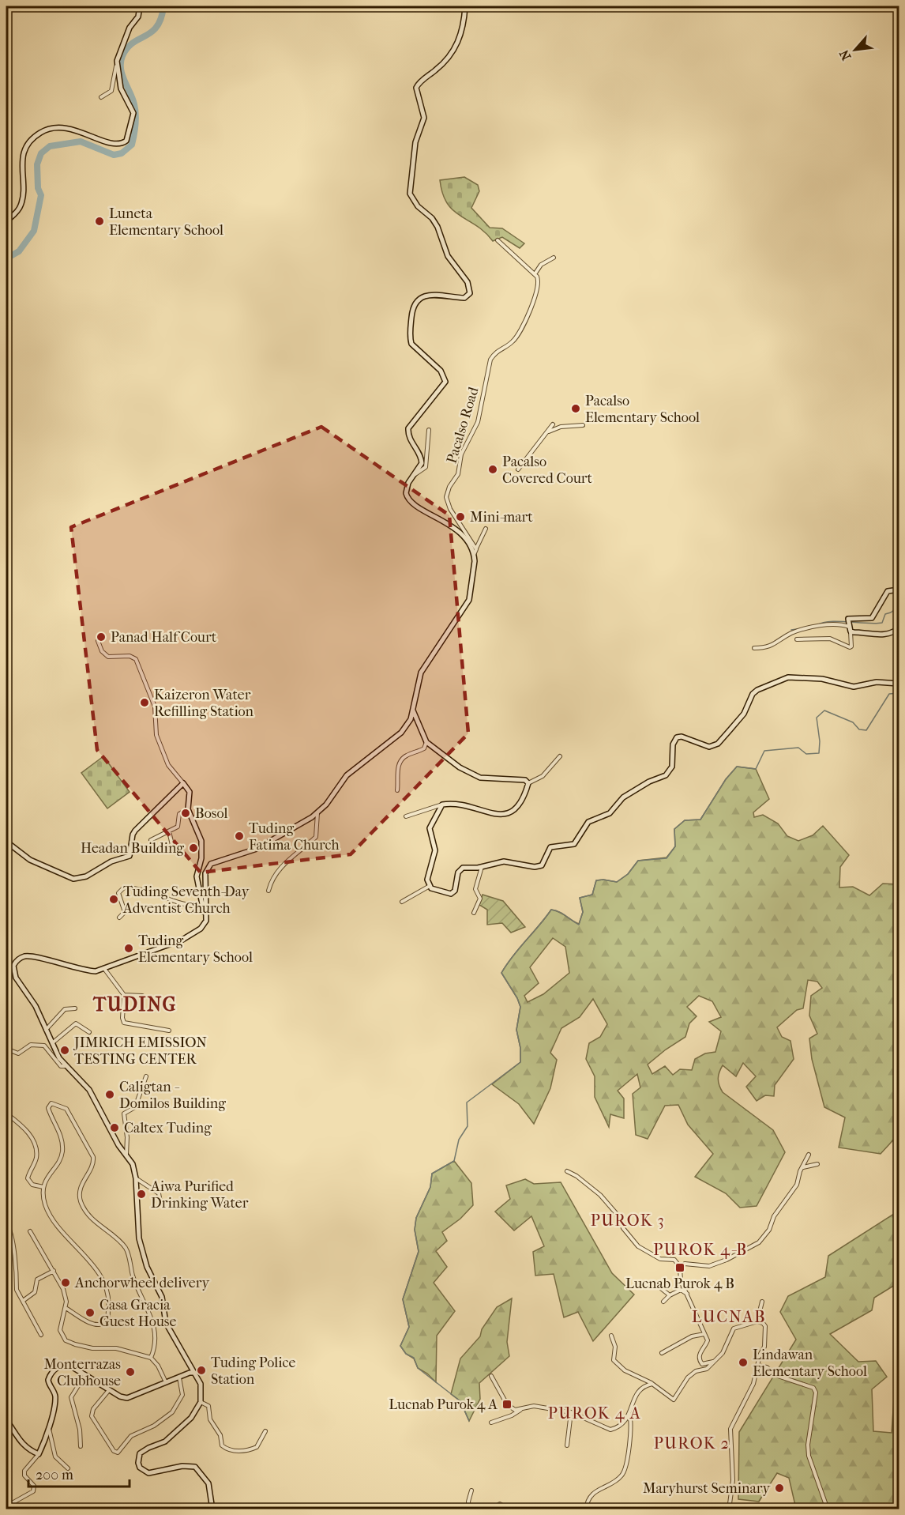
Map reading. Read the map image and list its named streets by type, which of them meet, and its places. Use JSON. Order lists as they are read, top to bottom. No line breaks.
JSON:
{"streets":{"street":["Pacalso Road"]},"districts":["TUDING","PUROK 3","PUROK 4-B","LUCNAB","PUROK 4 A","PUROK 2"],"places":{"other":["Luneta Elementary School","Pacalso Elementary School","Pacalso Covered Court","Mini-mart","Panad Half Court","Kaizeron Water Refilling Station","Bosol","Tuding Fatima Church","Headan Building","Tuding Seventh-Day Adventist Church","Tuding Elementary School","JIMRICH EMISSION TESTING CENTER","Caligtan - Domilos Building","Caltex Tuding","Aiwa Purified Drinking Water","Anchorwheel delivery","Casa Gracia Guest House","Lindawan Elementary School","Tuding Police Station","Monterrazas Clubhouse","Maryhurst Seminary"],"transit":["Lucnab Purok 4 B","Lucnab Purok 4 A"]},"scale_bar":"200 m","north":"bottom left"}
